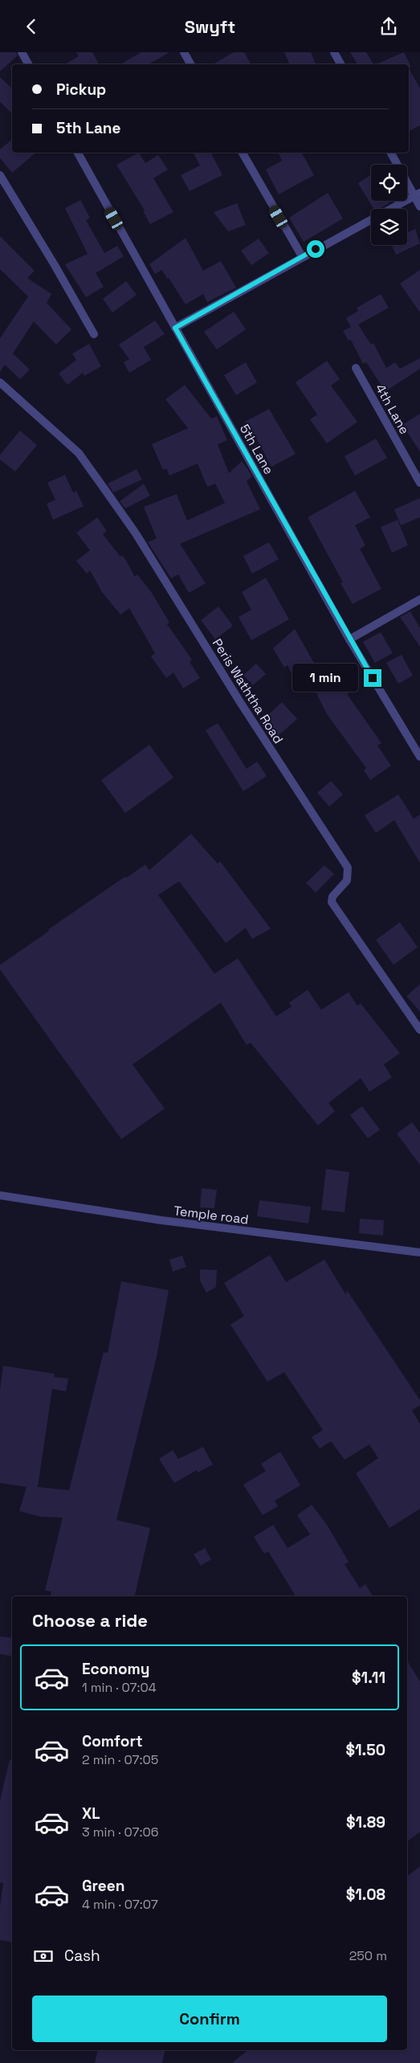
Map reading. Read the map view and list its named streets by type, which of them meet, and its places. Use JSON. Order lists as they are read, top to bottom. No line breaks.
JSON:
{"streets":{"street":["4th Lane","5th Lane","Peris Waththa Road","Temple road"]},"page":{"header":"Swyft","banner":["Pickup","5th Lane"],"bubble":"1 min","heading":"Choose a ride","list":[{"name":"Economy","note":"1 min · 07:04","value":"$1.11"},{"name":"Comfort","note":"2 min · 07:05","value":"$1.50"},{"name":"XL","note":"3 min · 07:06","value":"$1.89"},{"name":"Green","note":"4 min · 07:07","value":"$1.08"}],"pay":["Cash","250 m"],"buttons":"Confirm"}}
